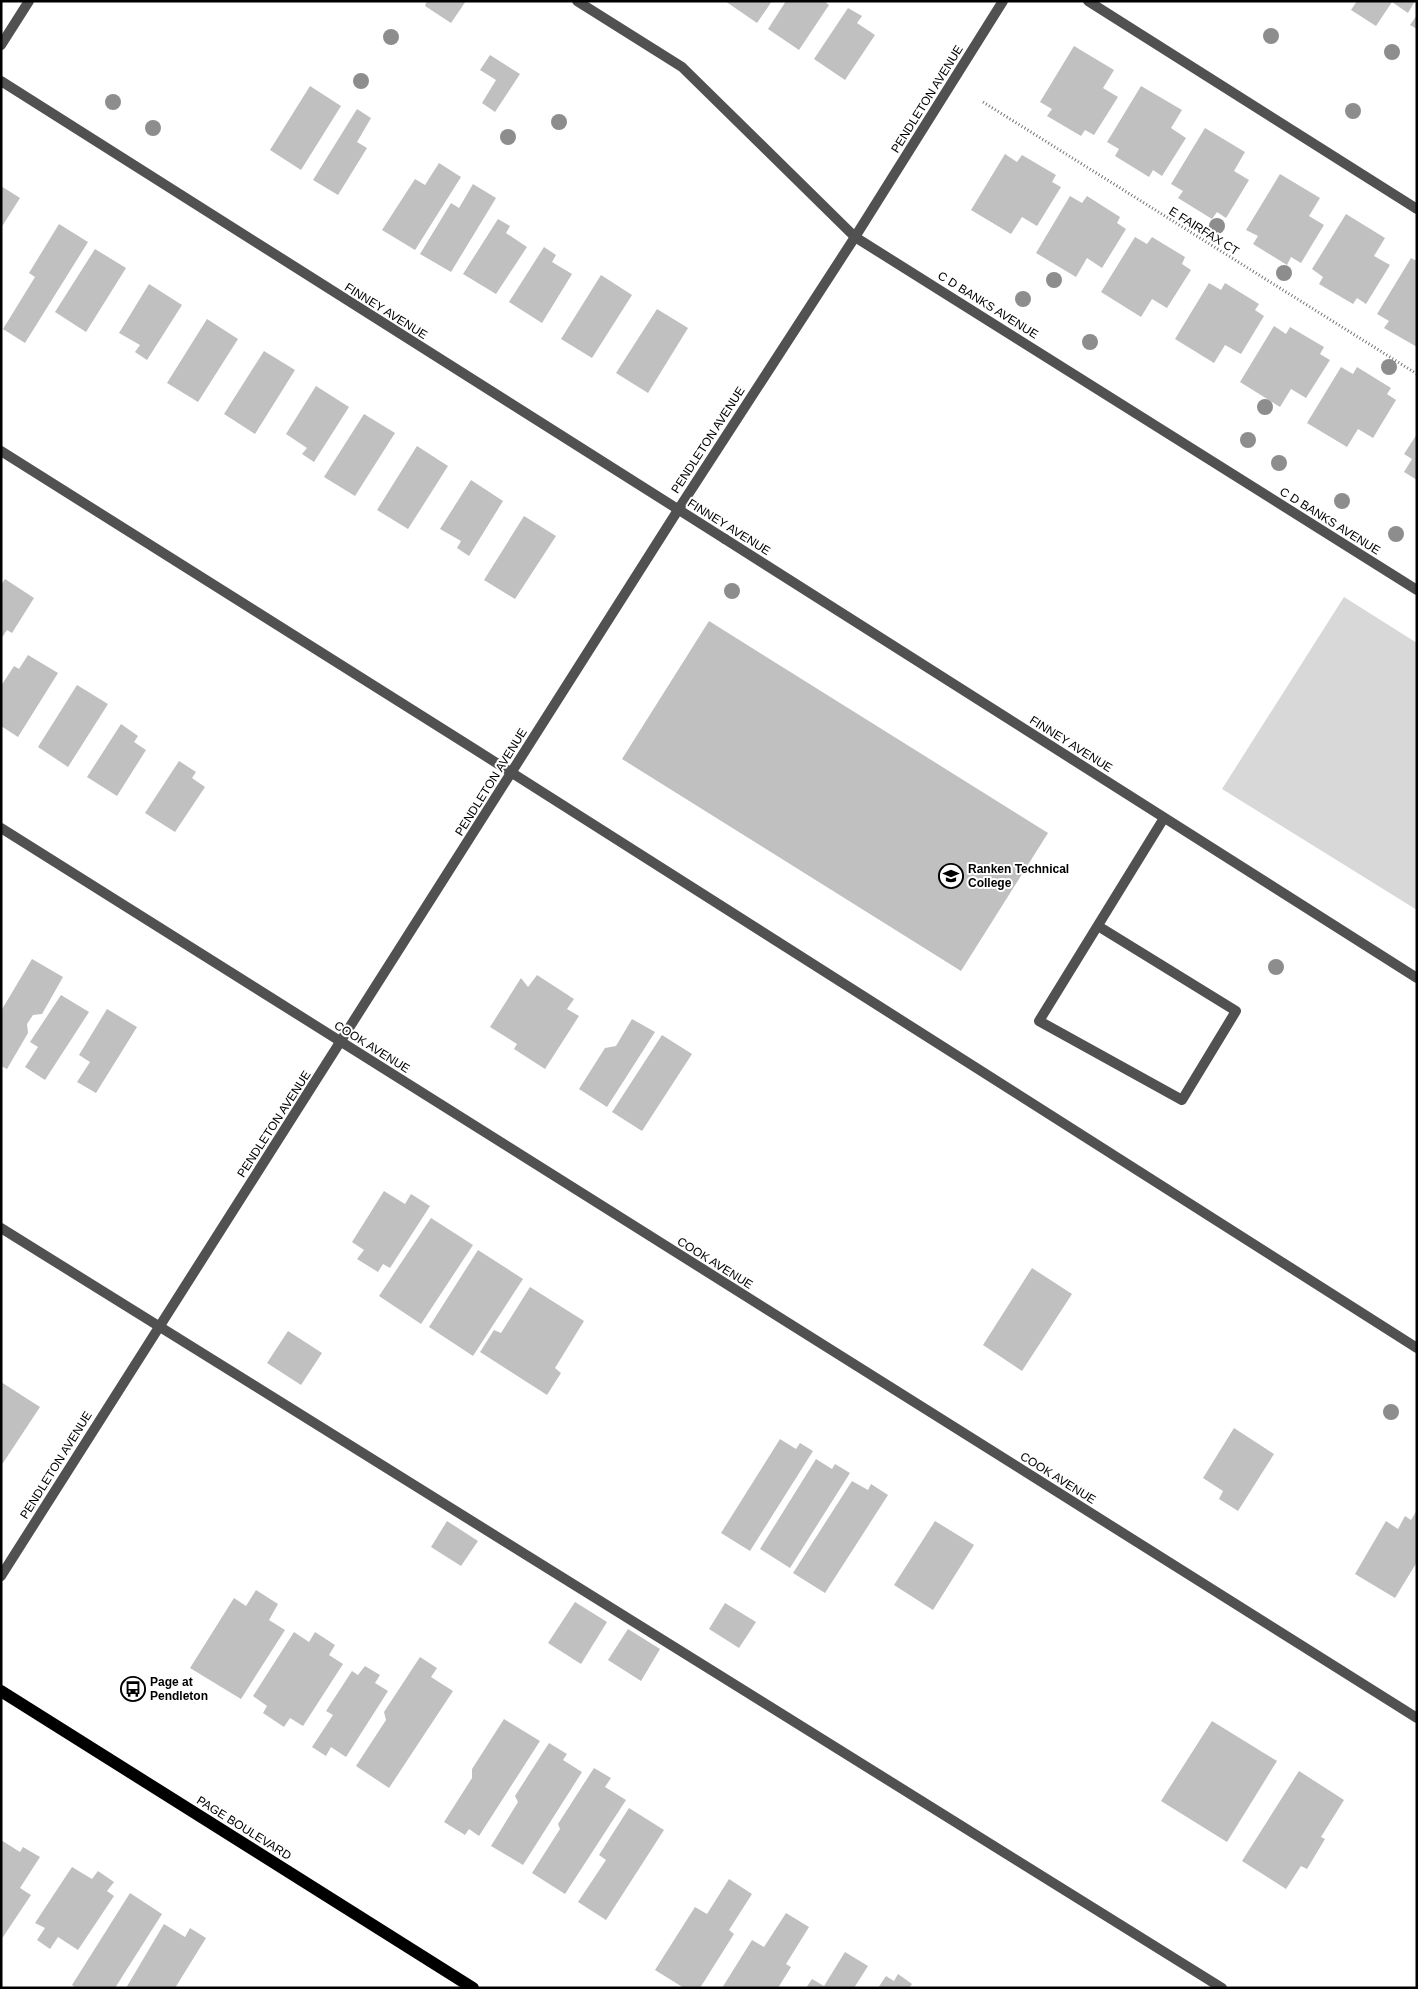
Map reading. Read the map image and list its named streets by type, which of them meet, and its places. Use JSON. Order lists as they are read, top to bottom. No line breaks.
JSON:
{"streets":{"main road":["PAGE BOULEVARD"],"street":["PENDLETON AVENUE","C D BANKS AVENUE","FINNEY AVENUE","COOK AVENUE"],"path":["E FAIRFAX CT"]},"crossings":[["PENDLETON AVENUE","C D BANKS AVENUE"],["PENDLETON AVENUE","FINNEY AVENUE"],["PENDLETON AVENUE","COOK AVENUE"]],"places":{"school or university":["Ranken Technical College"],"bus stop":["Page at Pendleton"]}}
